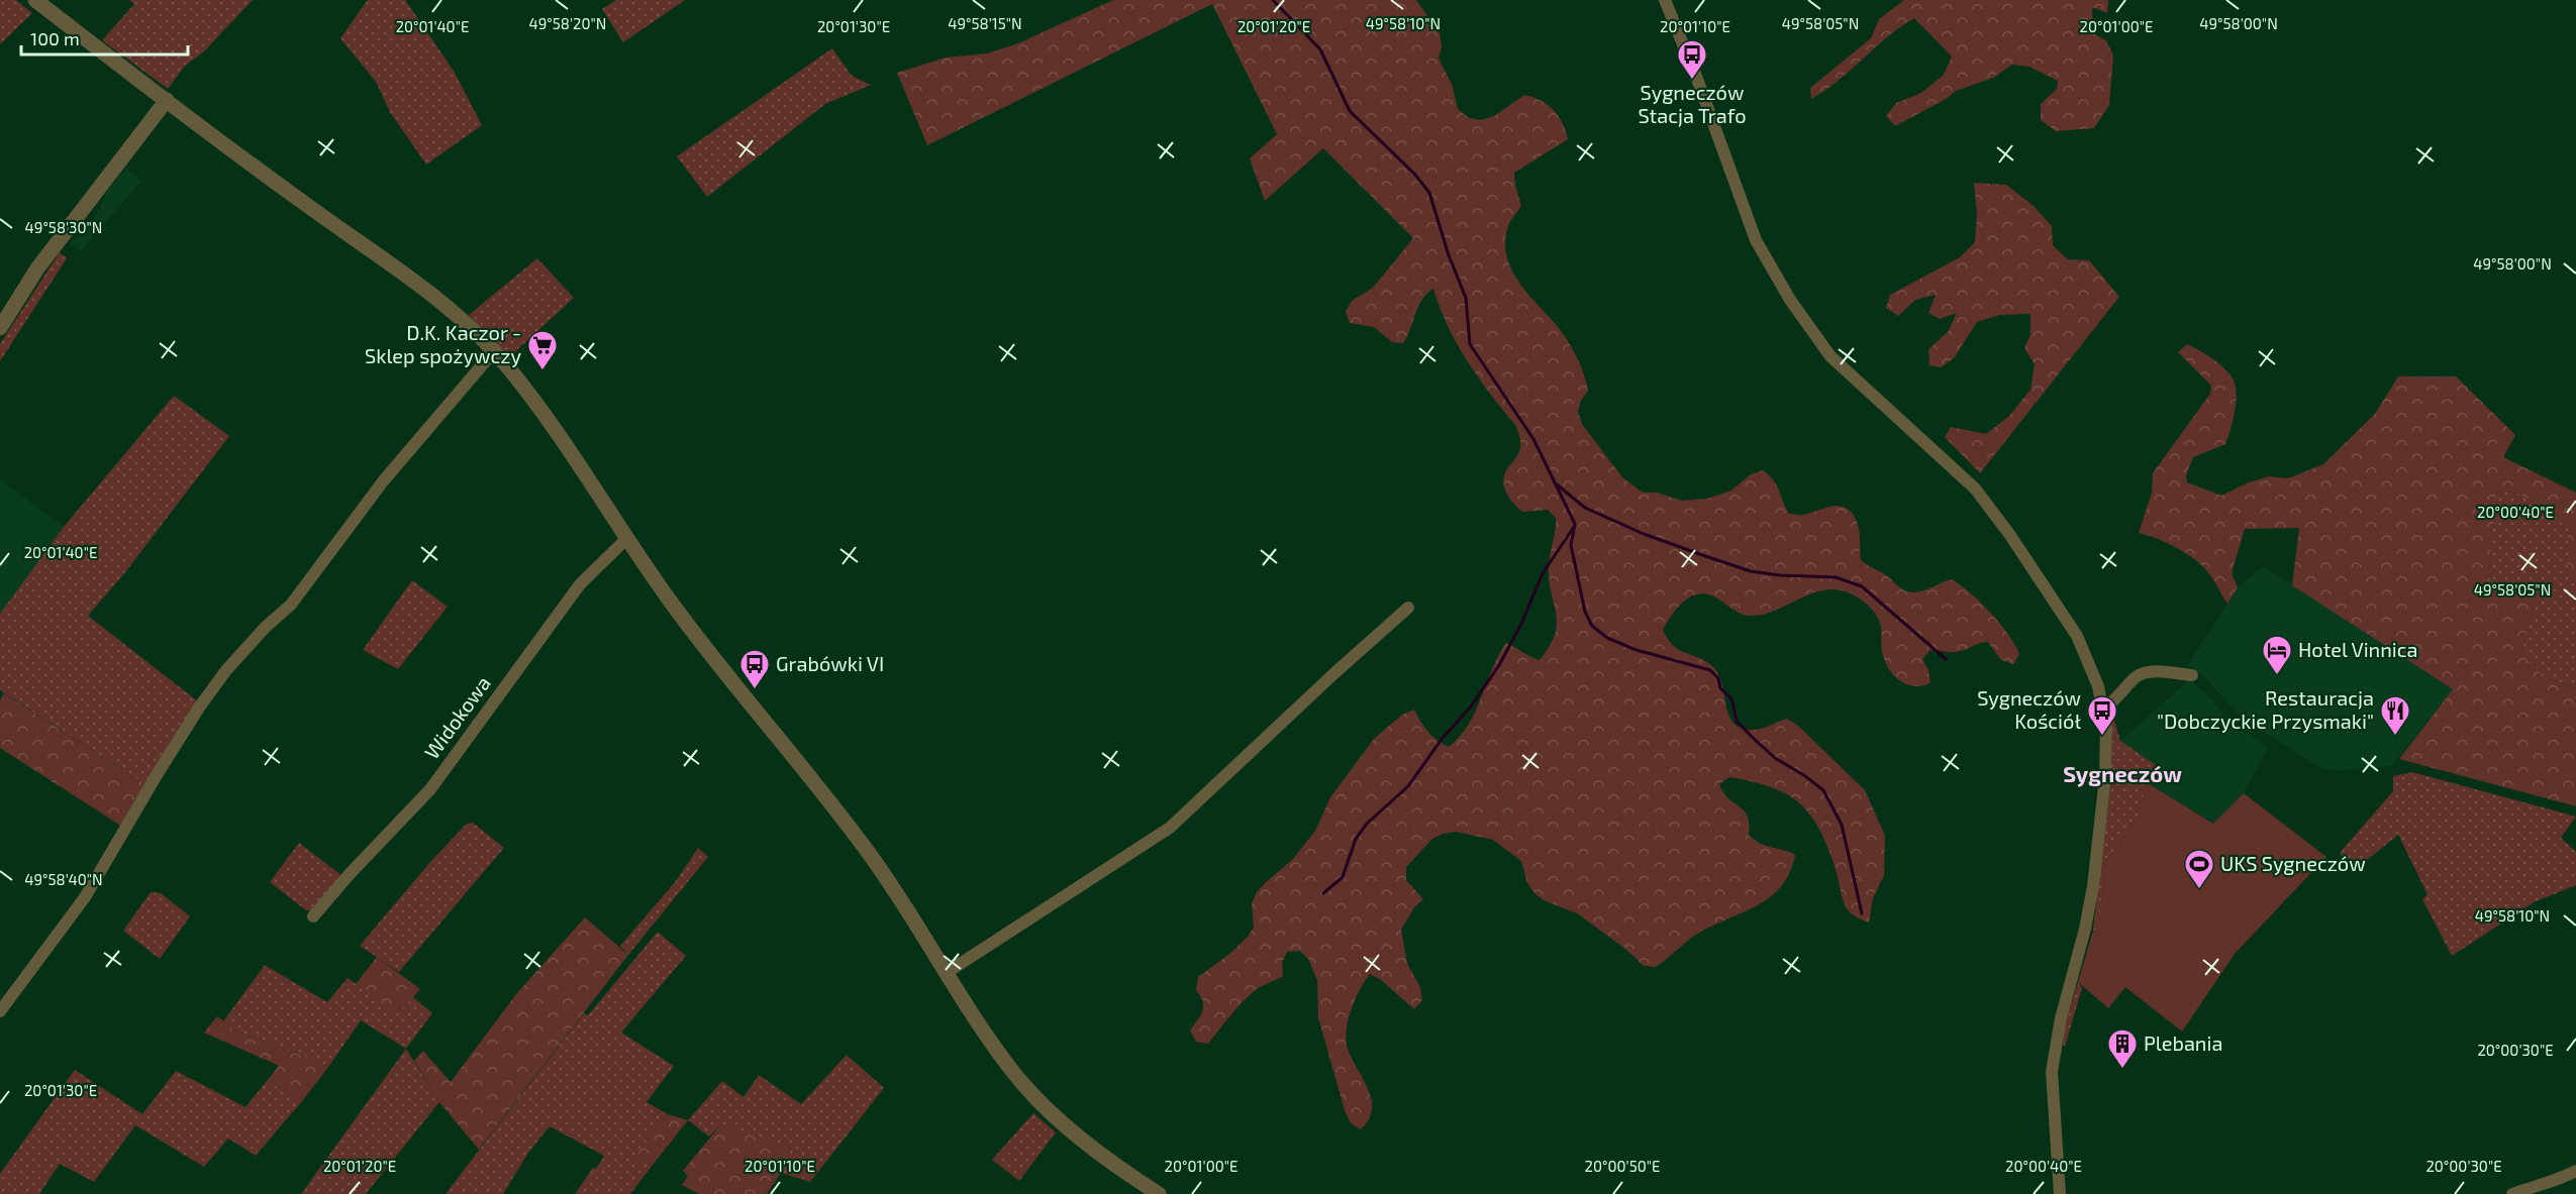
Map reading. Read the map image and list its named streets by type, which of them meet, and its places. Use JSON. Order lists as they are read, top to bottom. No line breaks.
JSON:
{"streets":{"street":["Widokowa"]},"districts":["Sygneczów"],"places":{"bus stop":["Sygneczów Stacja Trafo","Grabówki VI","Sygneczów Kościół"],"supermarket":["D.K. Kaczor - Sklep spożywczy"],"hotel":["Hotel Vinnica"],"restaurant":["Restauracja \"Dobczyckie Przysmaki\""],"sports":["UKS Sygneczów"],"building":["Plebania"]},"scale_bar":"100 m","coordinates":["49°58'20\"N","49°58'15\"N","49°58'10\"N","49°58'05\"N","49°58'00\"N","20°01'40\"E","20°01'30\"E","20°01'20\"E","20°01'10\"E","20°01'00\"E","49°58'30\"N","20°00'40\"E","49°58'40\"N","20°00'30\"E","20°00'50\"E"]}
